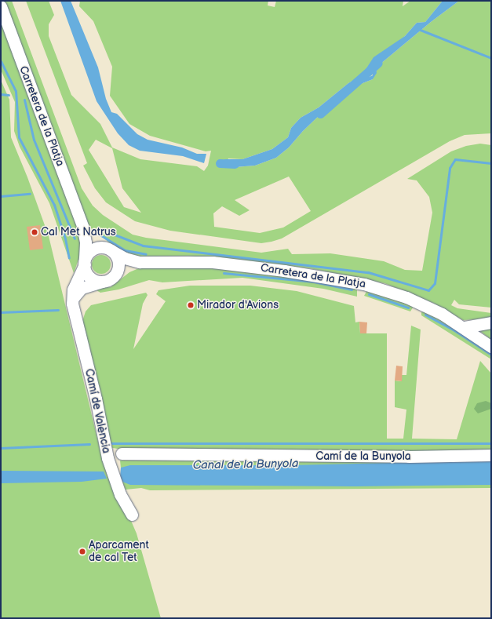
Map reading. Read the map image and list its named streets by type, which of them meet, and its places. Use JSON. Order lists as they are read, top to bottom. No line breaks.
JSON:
{"streets":{"street":["Carretera de la Platja","Camí de València","Camí de la Bunyola"]},"crossings":[["Carretera de la Platja","Camí de València"]],"water":["Canal de la Bunyola"],"places":["Cal Met Natrus","Mirador d'Avions","Aparcament de cal Tet"]}
